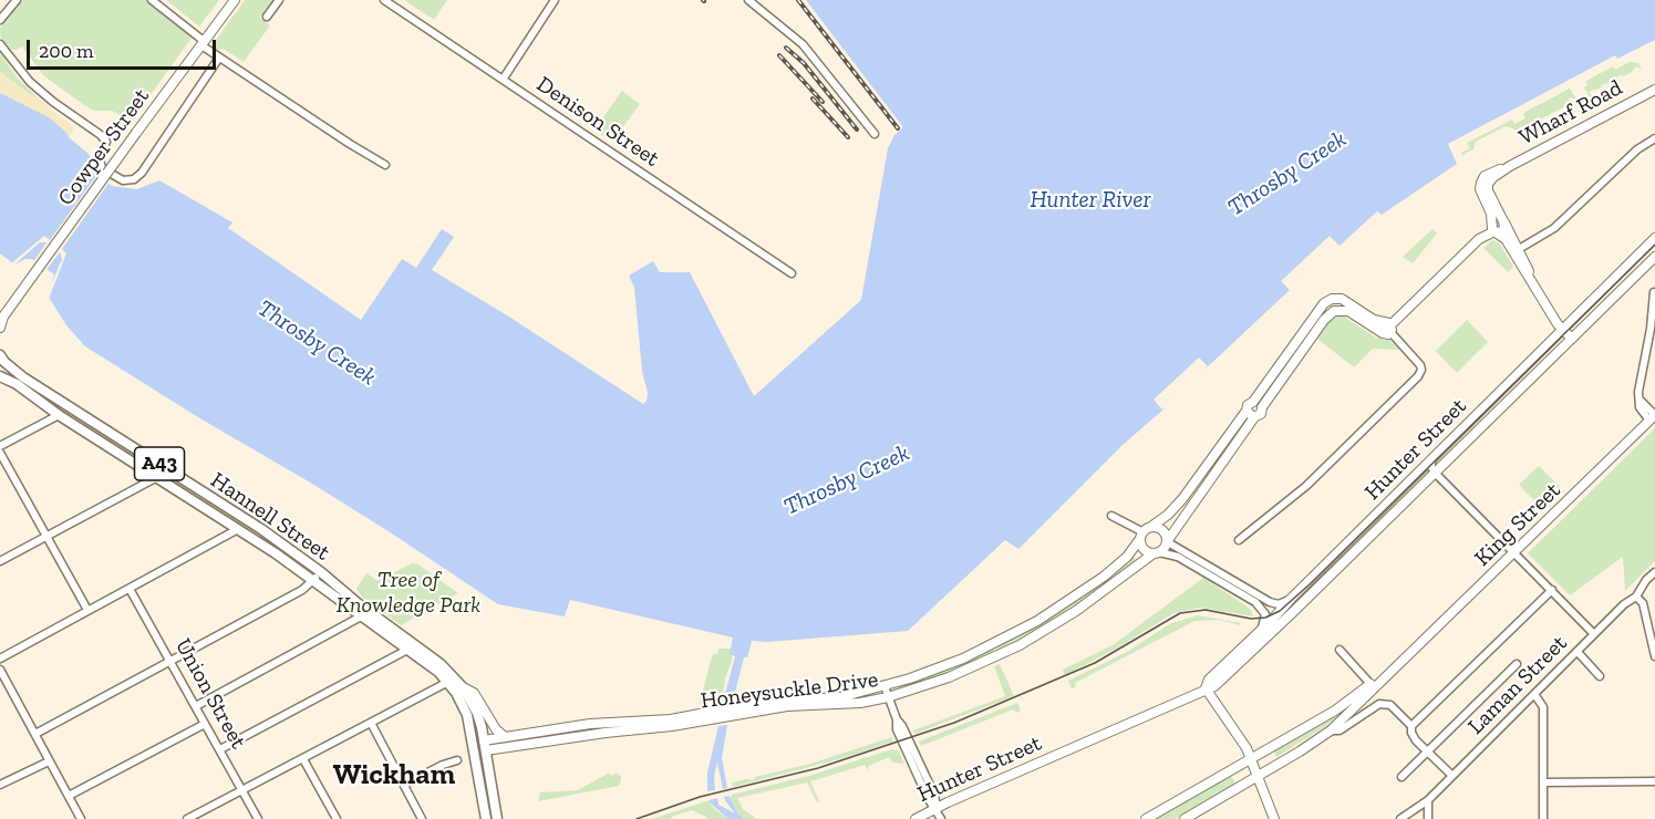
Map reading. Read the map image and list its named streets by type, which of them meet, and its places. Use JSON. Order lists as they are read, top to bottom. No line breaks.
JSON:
{"streets":{"highway":["A43","Hannell Street","Honeysuckle Drive"],"main road":["Wharf Road","Cowper Street","Hunter Street","King Street"],"street":["Denison Street","Laman Street","Union Street"]},"crossings":[["A43","Hannell Street"],["A43","Honeysuckle Drive"],["Hannell Street","Honeysuckle Drive"]],"districts":["Wickham"],"water":["Throsby Creek","Hunter River"],"parks":["Tree of Knowledge Park"],"scale_bar":"200 m"}
